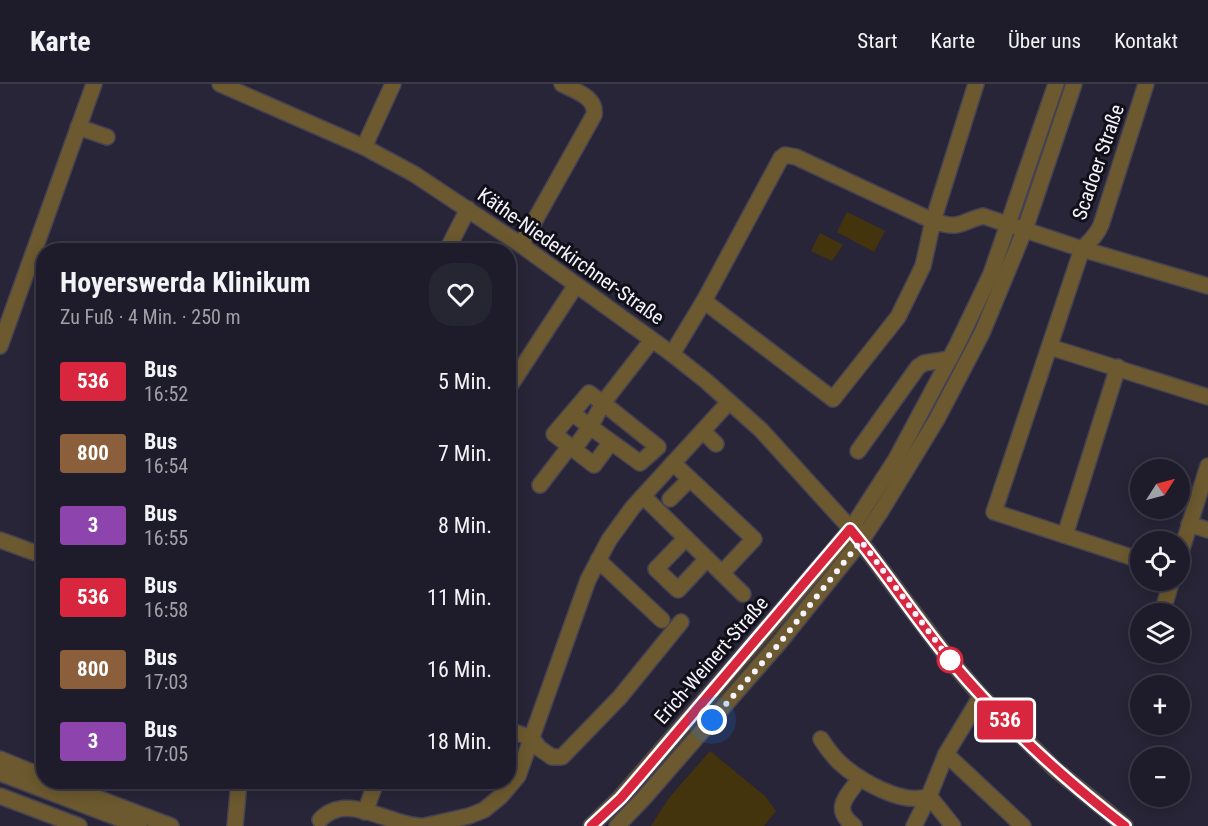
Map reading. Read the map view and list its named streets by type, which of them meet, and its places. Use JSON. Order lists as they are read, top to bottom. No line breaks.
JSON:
{"streets":{"street":["Scadoer Straße","Käthe-Niederkirchner-Straße","Erich-Weinert-Straße"]},"crossings":[["Käthe-Niederkirchner-Straße","Erich-Weinert-Straße"]],"lines":["bus line 536"],"north":"top right","page":{"header":"Karte","nav":["Start","Karte","Über uns","Kontakt"],"on_map":"536","heading":["Hoyerswerda Klinikum","Zu Fuß · 4 Min. · 250 m"],"list":[{"mark":"536","name":"Bus","note":"16:52","value":"5 Min."},{"mark":"800","name":"Bus","note":"16:54","value":"7 Min."},{"mark":"3","name":"Bus","note":"16:55","value":"8 Min."},{"mark":"536","name":"Bus","note":"16:58","value":"11 Min."},{"mark":"800","name":"Bus","note":"17:03","value":"16 Min."},{"mark":"3","name":"Bus","note":"17:05","value":"18 Min."}],"map_buttons":["+","−"]}}
